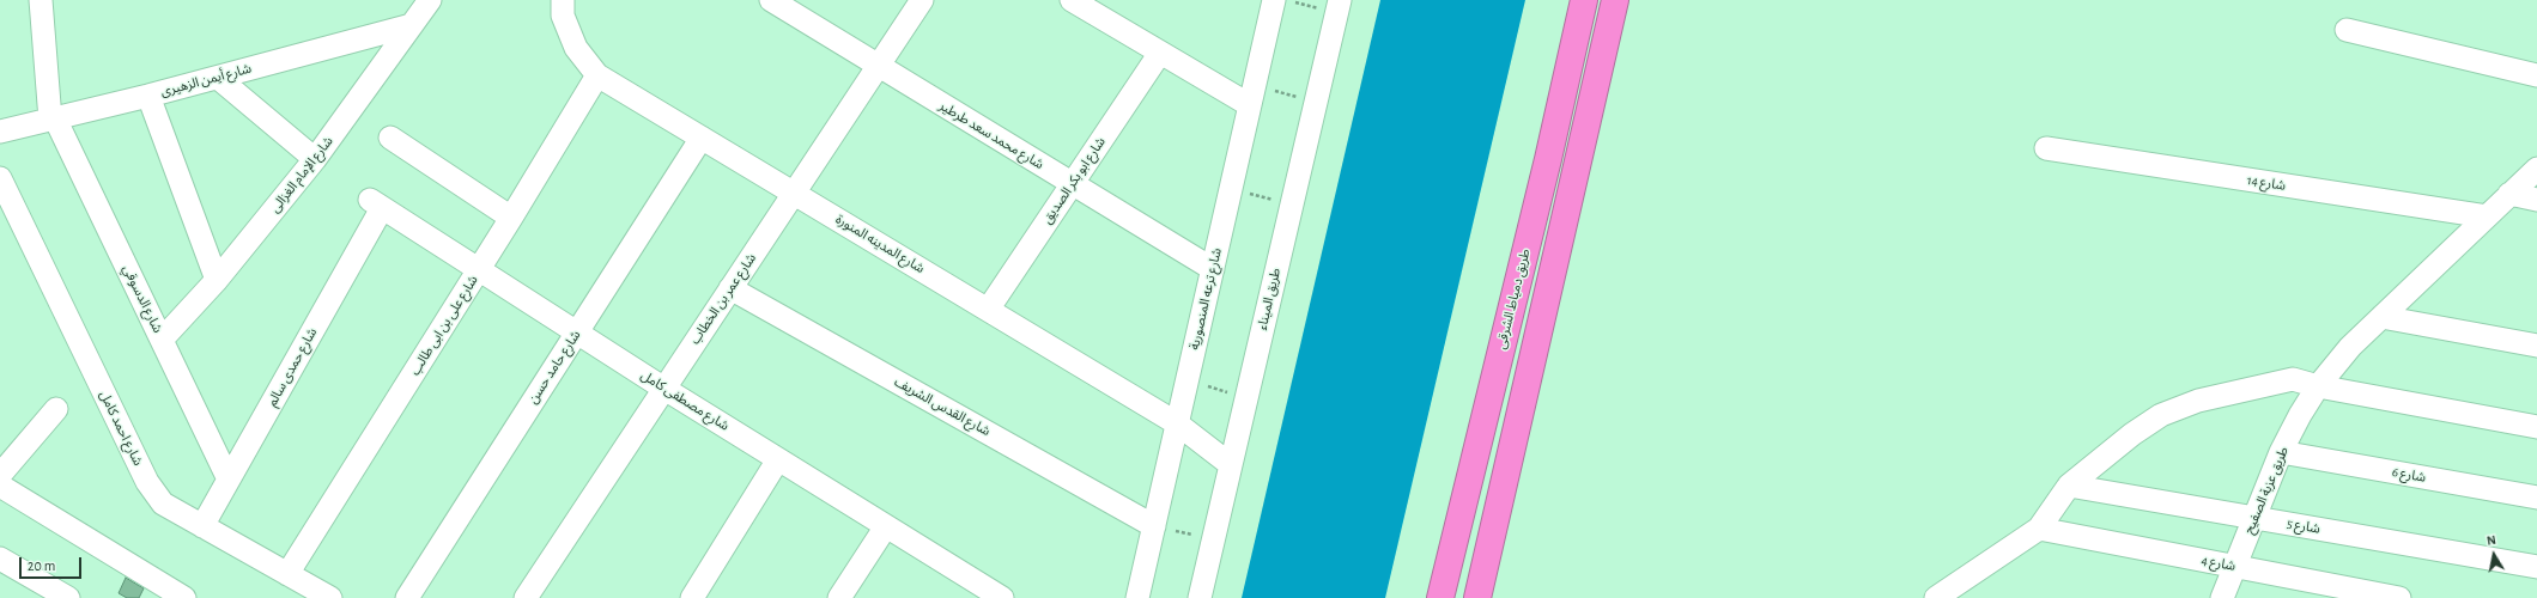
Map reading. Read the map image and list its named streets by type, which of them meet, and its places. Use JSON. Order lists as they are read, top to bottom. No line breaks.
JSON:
{"streets":{"highway":["طريق دمياط الشرقى"],"street":["شارع أيمن الزهيرى","شارع محمد سعد طرطير","شارع الإمام الغزالى","شارع ابو بكر الصديق","شارع 14","شارع المدينه المنورة","شارع الدسوقي","شارع عمر بن الخطاب","شارع ترعه المنصورية","طريق الميناء","شارع على بن ابى طالب","شارع حمدى سالم","شارع حامد حسن","شارع مصطفى كامل","شارع القدس الشريف","شارع احمد كامل","شارع 6","طريق عزبة الصفيح","شارع 5","شارع 4"]},"crossings":[["شارع أيمن الزهيرى","شارع الإمام الغزالى"],["شارع أيمن الزهيرى","شارع الدسوقي"],["شارع محمد سعد طرطير","شارع ابو بكر الصديق"],["شارع محمد سعد طرطير","شارع عمر بن الخطاب"],["شارع محمد سعد طرطير","شارع ترعه المنصورية"],["شارع الإمام الغزالى","شارع الدسوقي"],["شارع ابو بكر الصديق","شارع المدينه المنورة"],["شارع 14","طريق عزبة الصفيح"],["شارع المدينه المنورة","شارع عمر بن الخطاب"],["شارع المدينه المنورة","شارع ترعه المنصورية"],["شارع المدينه المنورة","طريق الميناء"],["شارع المدينه المنورة","شارع على بن ابى طالب"],["شارع المدينه المنورة","شارع حامد حسن"],["شارع الدسوقي","شارع حمدى سالم"],["شارع عمر بن الخطاب","شارع مصطفى كامل"],["شارع عمر بن الخطاب","شارع القدس الشريف"],["شارع ترعه المنصورية","شارع القدس الشريف"],["شارع على بن ابى طالب","شارع مصطفى كامل"],["شارع على بن ابى طالب","شارع احمد كامل"],["شارع حمدى سالم","شارع مصطفى كامل"],["شارع حمدى سالم","شارع احمد كامل"],["شارع حامد حسن","شارع مصطفى كامل"],["شارع 6","طريق عزبة الصفيح"],["طريق عزبة الصفيح","شارع 5"],["طريق عزبة الصفيح","شارع 4"]],"scale_bar":"20 m","north":"top"}
